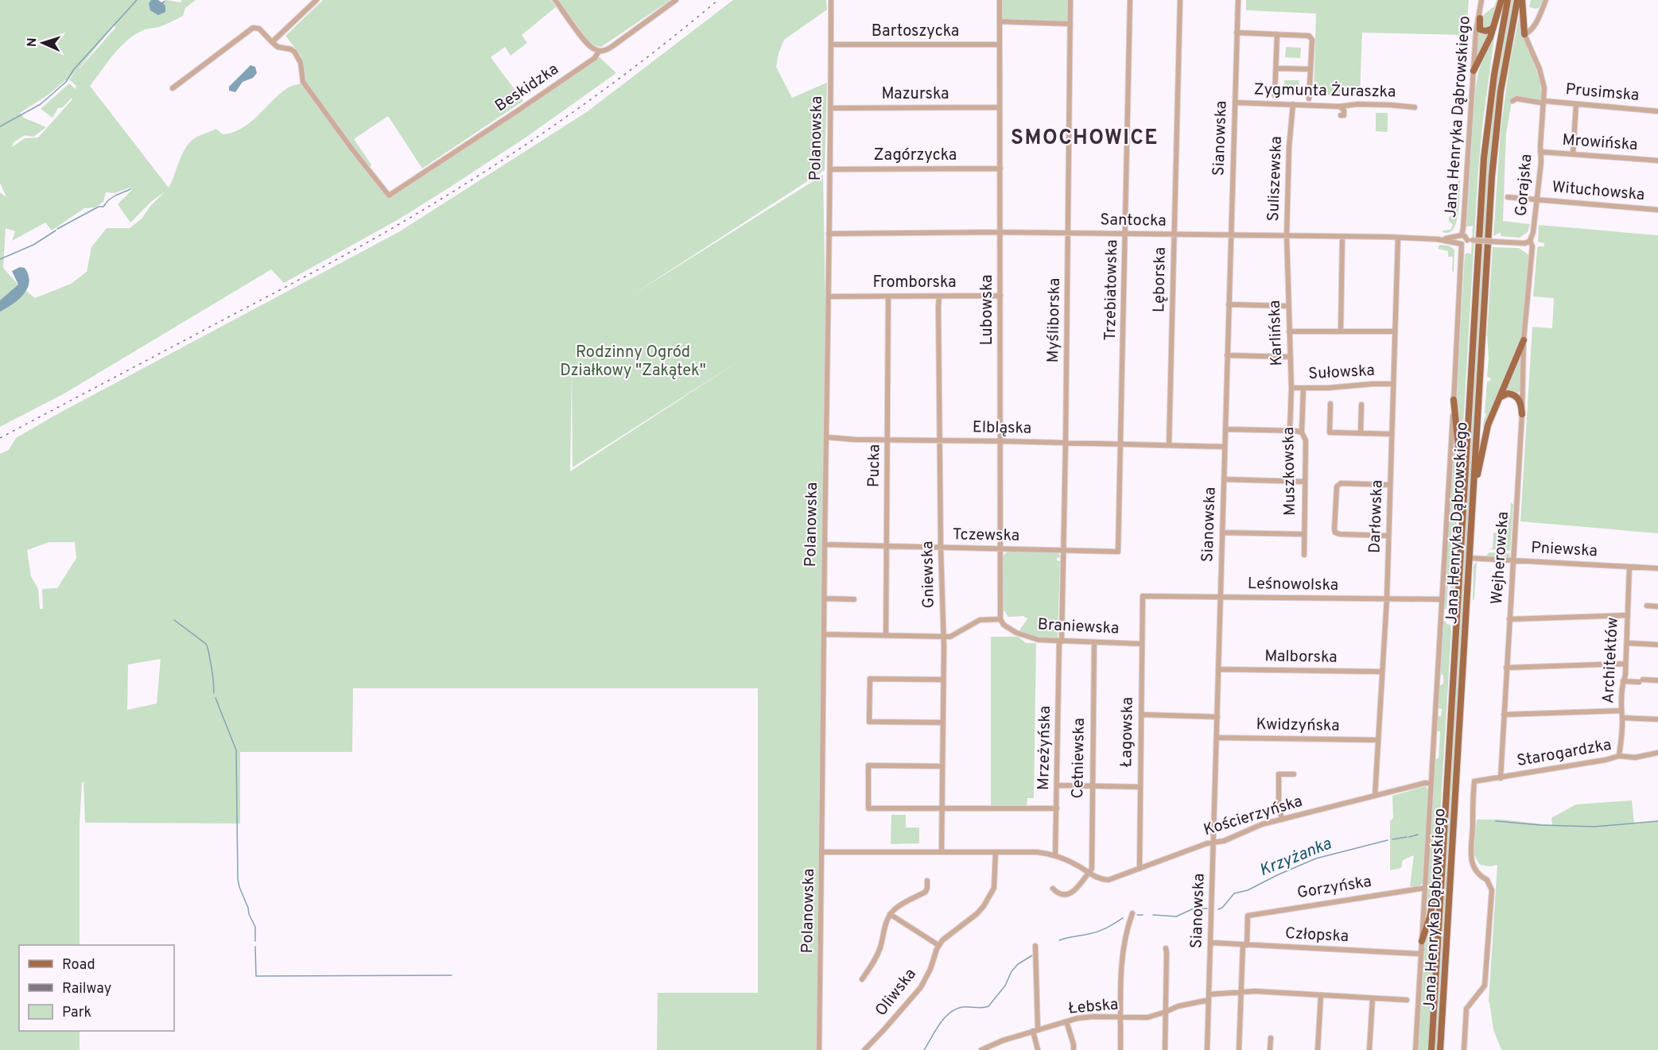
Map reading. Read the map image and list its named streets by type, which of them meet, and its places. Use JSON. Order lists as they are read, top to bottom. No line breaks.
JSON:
{"streets":{"main road":["Jana Henryka Dąbrowskiego"],"street":["Bartoszycka","Beskidzka","Zygmunta Żuraszka","Prusimska","Mazurska","Polanowska","Sianowska","Mrowińska","Zagórzycka","Suliszewska","Gorajska","Wituchowska","Santocka","Lęborska","Fromborska","Trzebiatowska","Lubowska","Myśliborska","Karlińska","Sułowska","Elbląska","Pucka","Muszkowska","Darłowska","Tczewska","Pniewska","Wejherowska","Gniewska","Leśnowolska","Braniewska","Malborska","Architektów","Kwidzyńska","Łagowska","Mrzeżyńska","Starogardzka","Cetniewska","Kościerzyńska","Gorzyńska","Człopska","Oliwska","Łebska"]},"crossings":[["Bartoszycka","Polanowska"],["Bartoszycka","Lubowska"],["Zygmunta Żuraszka","Sianowska"],["Zygmunta Żuraszka","Suliszewska"],["Prusimska","Gorajska"],["Mazurska","Polanowska"],["Mazurska","Lubowska"],["Jana Henryka Dąbrowskiego","Santocka"],["Jana Henryka Dąbrowskiego","Pniewska"],["Jana Henryka Dąbrowskiego","Leśnowolska"],["Jana Henryka Dąbrowskiego","Kościerzyńska"],["Jana Henryka Dąbrowskiego","Gorzyńska"],["Jana Henryka Dąbrowskiego","Człopska"],["Polanowska","Zagórzycka"],["Polanowska","Santocka"],["Polanowska","Fromborska"],["Polanowska","Elbląska"],["Polanowska","Tczewska"],["Polanowska","Kościerzyńska"],["Sianowska","Santocka"],["Sianowska","Elbląska"],["Sianowska","Leśnowolska"],["Sianowska","Malborska"],["Sianowska","Kwidzyńska"],["Sianowska","Kościerzyńska"],["Sianowska","Człopska"],["Sianowska","Łebska"],["Mrowińska","Gorajska"],["Zagórzycka","Lubowska"],["Suliszewska","Santocka"],["Suliszewska","Karlińska"],["Gorajska","Wituchowska"],["Gorajska","Wejherowska"],["Santocka","Lęborska"],["Santocka","Trzebiatowska"],["Santocka","Lubowska"],["Santocka","Myśliborska"],["Santocka","Karlińska"],["Santocka","Darłowska"],["Lęborska","Elbląska"],["Fromborska","Lubowska"],["Fromborska","Pucka"],["Fromborska","Gniewska"],["Trzebiatowska","Elbląska"],["Trzebiatowska","Tczewska"],["Lubowska","Elbląska"],["Lubowska","Tczewska"],["Lubowska","Braniewska"],["Myśliborska","Elbląska"],["Myśliborska","Tczewska"],["Myśliborska","Braniewska"],["Myśliborska","Mrzeżyńska"],["Karlińska","Sułowska"],["Sułowska","Muszkowska"],["Sułowska","Darłowska"],["Elbląska","Pucka"],["Elbląska","Gniewska"],["Pucka","Tczewska"],["Darłowska","Leśnowolska"],["Darłowska","Malborska"],["Darłowska","Kwidzyńska"],["Darłowska","Kościerzyńska"],["Tczewska","Gniewska"],["Pniewska","Wejherowska"],["Pniewska","Architektów"],["Wejherowska","Starogardzka"],["Gniewska","Kościerzyńska"],["Leśnowolska","Łagowska"],["Braniewska","Łagowska"],["Braniewska","Mrzeżyńska"],["Braniewska","Cetniewska"],["Architektów","Starogardzka"],["Łagowska","Kościerzyńska"],["Mrzeżyńska","Kościerzyńska"],["Cetniewska","Kościerzyńska"],["Kościerzyńska","Oliwska"],["Gorzyńska","Człopska"]],"districts":["SMOCHOWICE"],"water":["Krzyżanka"],"parks":["Rodzinny Ogród Działkowy \"Zakątek\""],"legend":["Road","Railway","Park"],"north":"left"}
